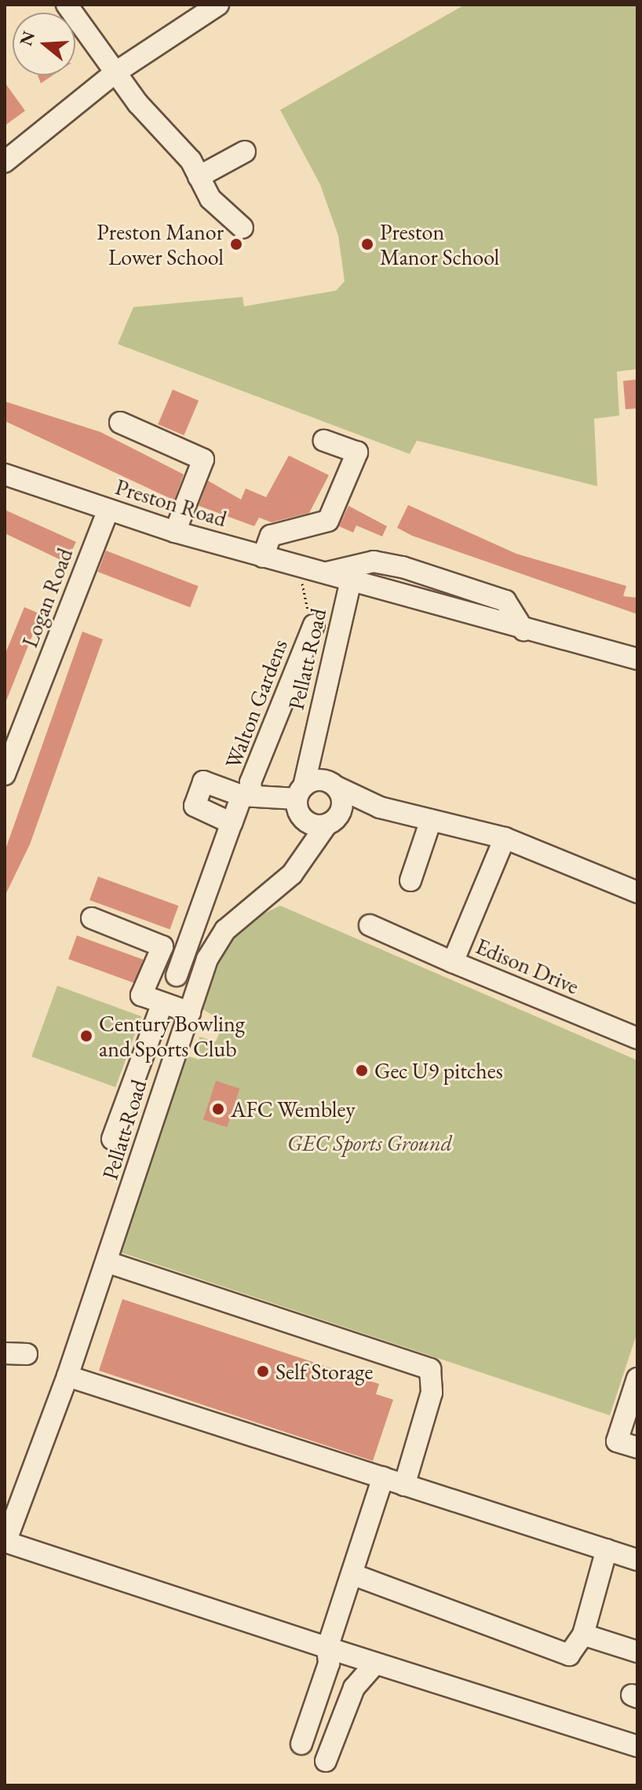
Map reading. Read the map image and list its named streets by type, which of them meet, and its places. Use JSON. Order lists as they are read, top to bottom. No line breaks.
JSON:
{"streets":{"street":["Preston Road","Logan Road","Pellatt Road","Walton Gardens","Edison Drive"]},"crossings":[["Preston Road","Logan Road"],["Preston Road","Pellatt Road"],["Pellatt Road","Walton Gardens"]],"parks":["GEC Sports Ground"],"places":["Preston Manor Lower School","Preston Manor School","Century Bowling and Sports Club","Gec U9 pitches","AFC Wembley","Self Storage"],"north":"left"}
